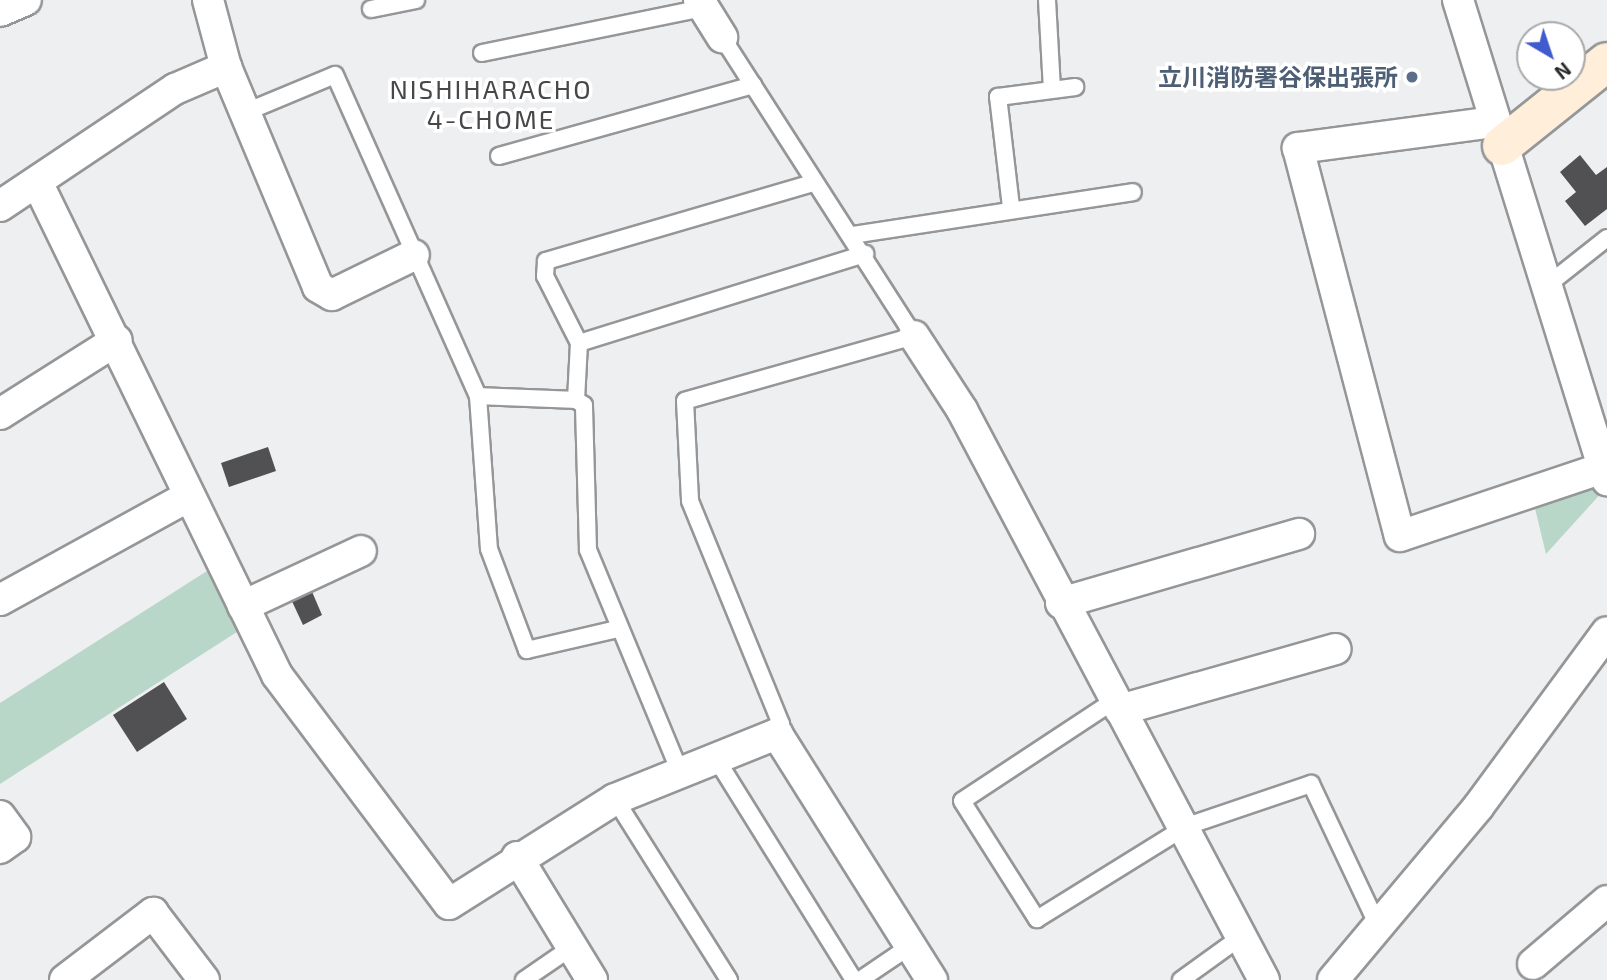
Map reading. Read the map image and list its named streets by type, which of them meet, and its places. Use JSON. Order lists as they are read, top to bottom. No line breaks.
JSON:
{"districts":["NISHIHARACHO 4-CHOME"],"places":["立川消防署谷保出張所"],"north":"bottom right"}
